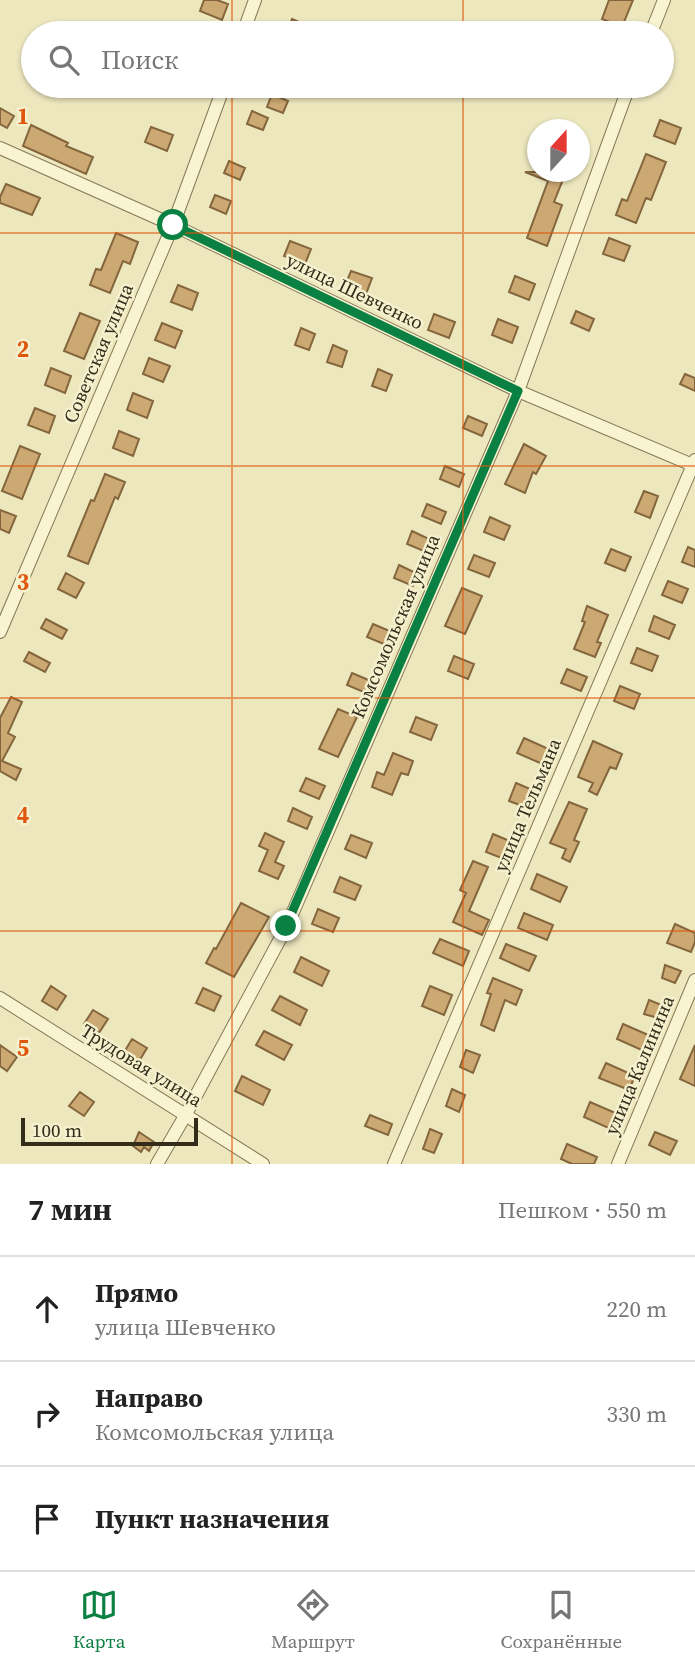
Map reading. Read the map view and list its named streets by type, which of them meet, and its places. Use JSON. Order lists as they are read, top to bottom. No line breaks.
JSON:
{"streets":{"street":["улица Шевченко","Советская улица","Комсомольская улица","улица Тельмана","Трудовая улица","улица Калинина"]},"crossings":[["улица Шевченко","Советская улица"],["улица Шевченко","Комсомольская улица"],["улица Шевченко","улица Тельмана"],["Комсомольская улица","Трудовая улица"]],"scale_bar":"100 m","north":"top","page":{"search":"Поиск","scale":"100 m","heading":["7 мин","Пешком · 550 m"],"list":[["Прямо","улица Шевченко","220 m"],["Направо","Комсомольская улица","330 m"],"Пункт назначения"],"nav":["Карта","Маршрут","Сохранённые"]},"grid":{"rows":["1","2","3","4","5"]}}
